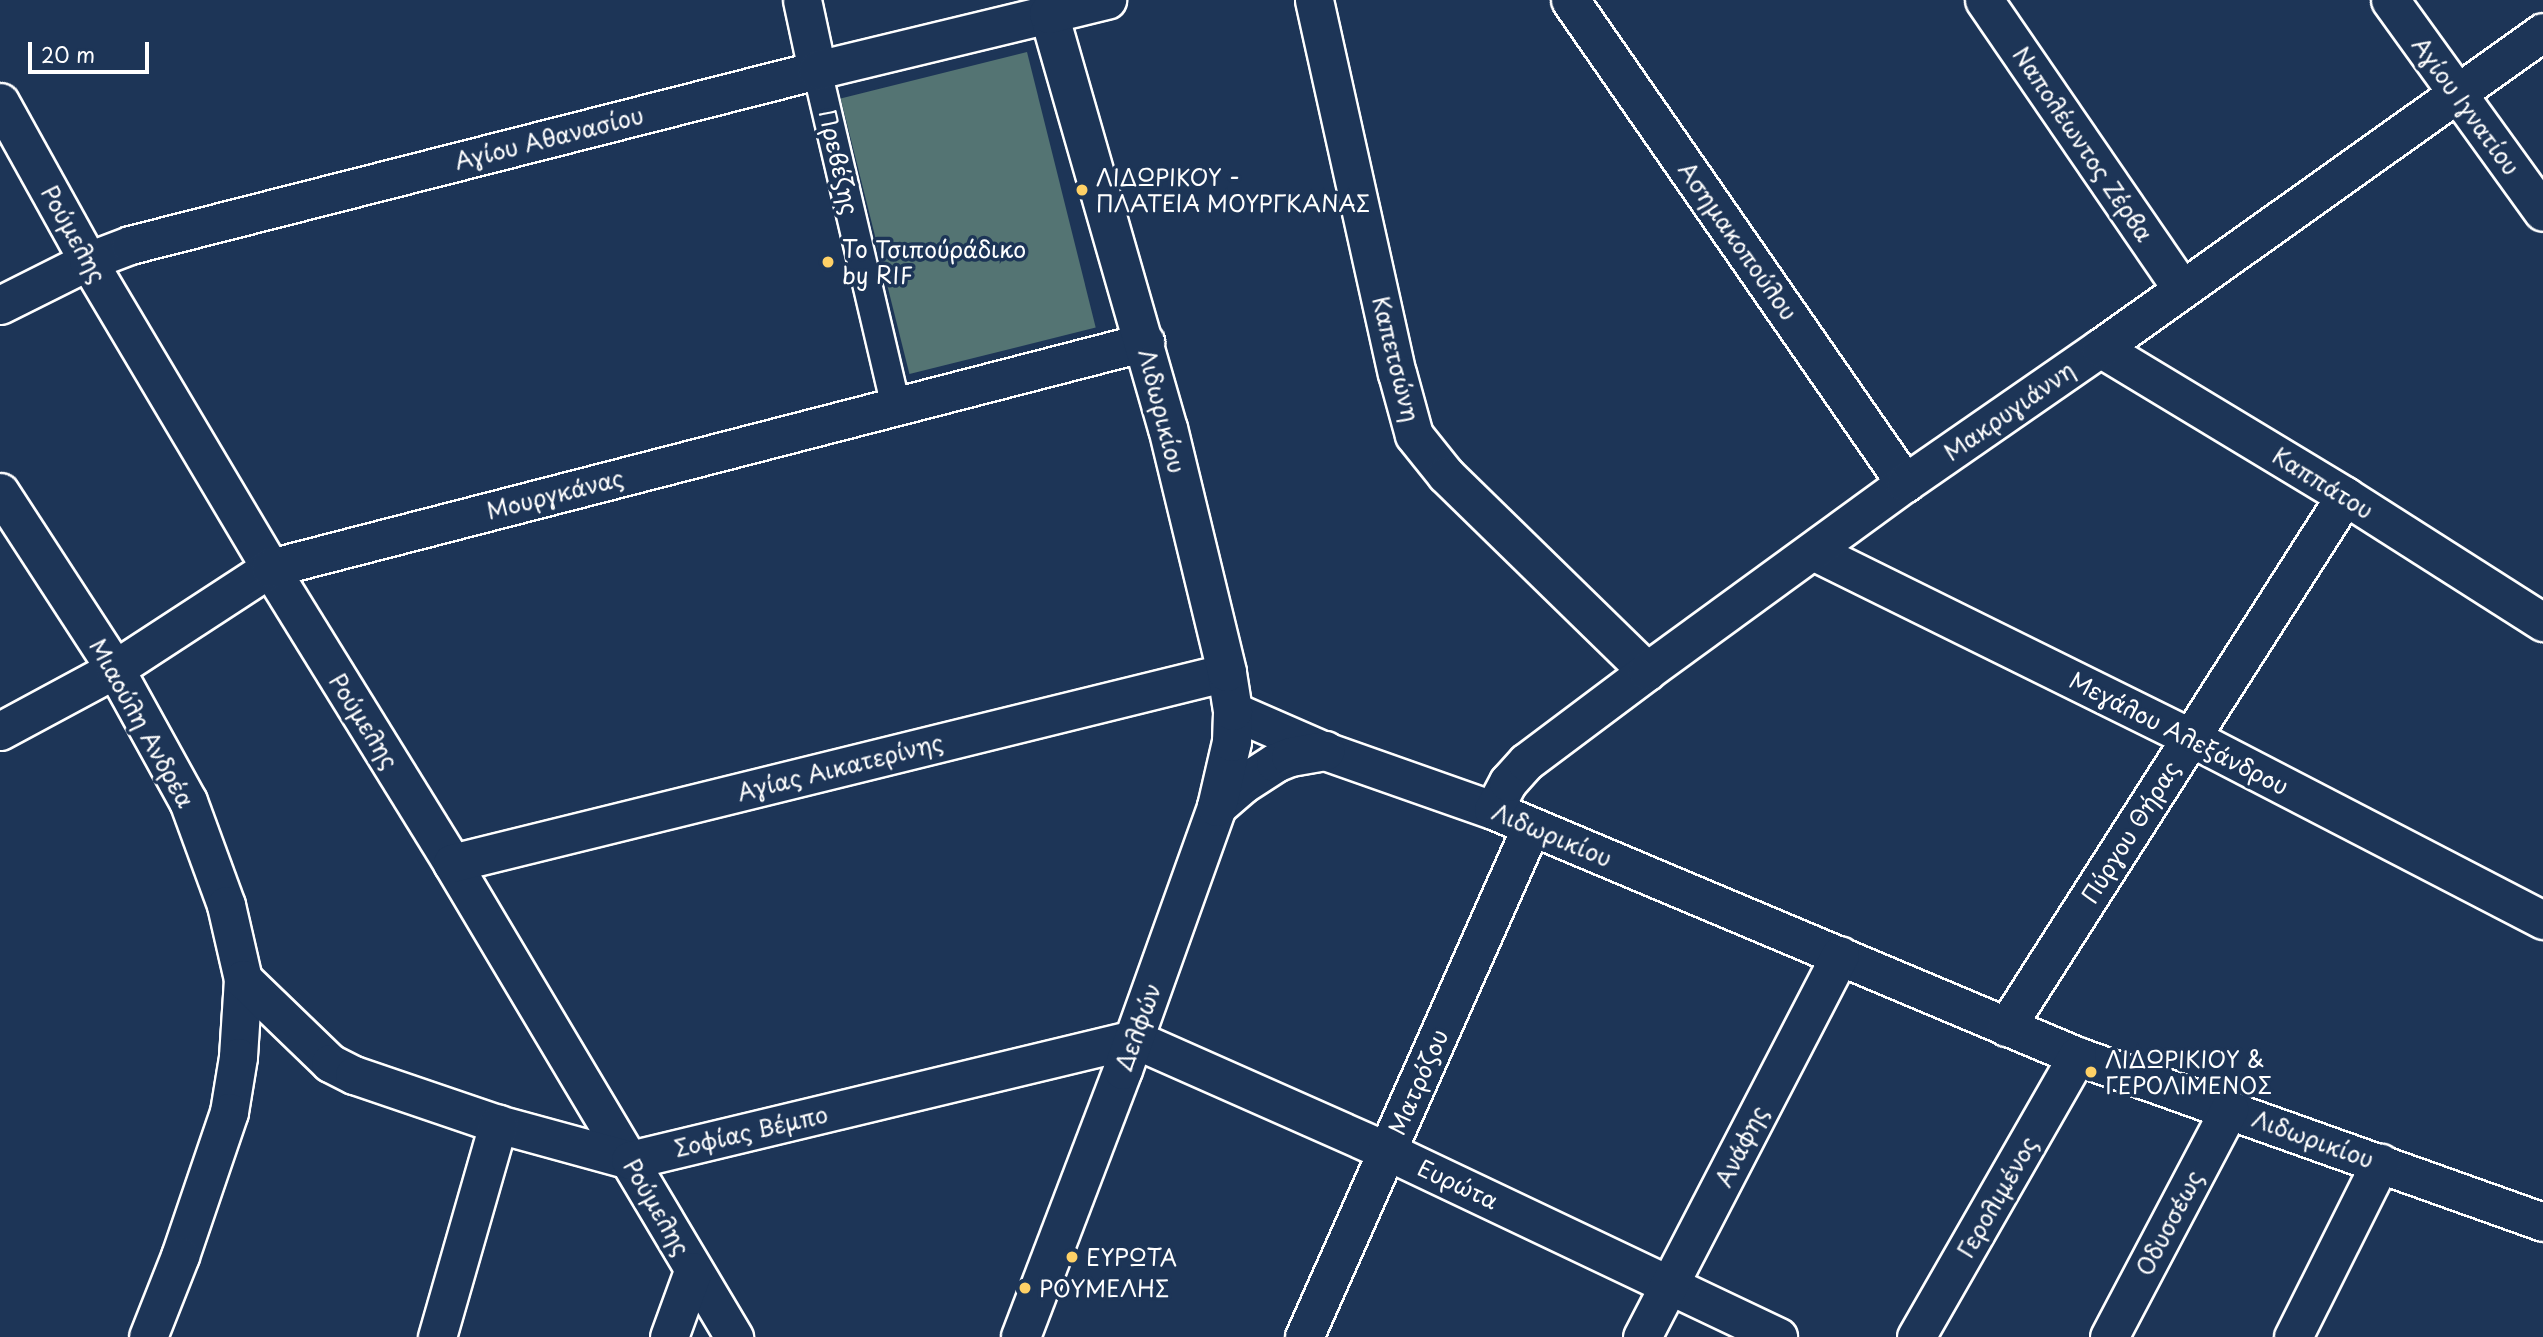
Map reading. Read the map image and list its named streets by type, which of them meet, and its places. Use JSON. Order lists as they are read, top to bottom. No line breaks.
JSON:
{"streets":{"street":["Αγίου Ιγνατίου","Αγίου Αθανασίου","Ναπολέωντος Ζέρβα","Πρεβέζης","Ρούμελης","Ασημακοπούλου","Καπετσώνη","Λιδωρικίου","Μακρυγιάννη","Καππάτου","Μουργκάνας","Μιαούλη Ανδρέα","Μεγάλου Αλεξάνδρου","Αγίας Αικατερίνης","Πύργου Θήρας","Δελφών","Ματρόζου","Σοφίας Βέμπο","Ανάφης","Ευρώτα","Γερολιμένος","Οδυσσέως"]},"crossings":[["Αγίου Ιγνατίου","Μακρυγιάννη"],["Αγίου Αθανασίου","Πρεβέζης"],["Αγίου Αθανασίου","Ρούμελης"],["Αγίου Αθανασίου","Λιδωρικίου"],["Ναπολέωντος Ζέρβα","Μακρυγιάννη"],["Πρεβέζης","Μουργκάνας"],["Ρούμελης","Μουργκάνας"],["Ρούμελης","Αγίας Αικατερίνης"],["Ρούμελης","Σοφίας Βέμπο"],["Ασημακοπούλου","Μακρυγιάννη"],["Καπετσώνη","Μακρυγιάννη"],["Λιδωρικίου","Μακρυγιάννη"],["Λιδωρικίου","Μουργκάνας"],["Λιδωρικίου","Αγίας Αικατερίνης"],["Λιδωρικίου","Πύργου Θήρας"],["Λιδωρικίου","Δελφών"],["Λιδωρικίου","Ματρόζου"],["Λιδωρικίου","Ανάφης"],["Λιδωρικίου","Γερολιμένος"],["Λιδωρικίου","Οδυσσέως"],["Μακρυγιάννη","Καππάτου"],["Μακρυγιάννη","Μεγάλου Αλεξάνδρου"],["Καππάτου","Πύργου Θήρας"],["Μουργκάνας","Μιαούλη Ανδρέα"],["Μιαούλη Ανδρέα","Σοφίας Βέμπο"],["Μεγάλου Αλεξάνδρου","Πύργου Θήρας"],["Δελφών","Σοφίας Βέμπο"],["Δελφών","Ευρώτα"],["Ματρόζου","Ευρώτα"],["Σοφίας Βέμπο","Ευρώτα"],["Ανάφης","Ευρώτα"]],"places":["ΛΙΔΩΡΙΚΟΥ - ΠΛΑΤΕΙΑ ΜΟΥΡΓΚΑΝΑΣ","To Τσιπούράδικο by RIF","ΛΙΔΩΡΙΚΙΟΥ & ΓΕΡΟΛΙΜΕΝΟΣ","ΕΥΡΏΤΑ","ΡΟΥΜΕΛΗΣ"],"scale_bar":"20 m"}
